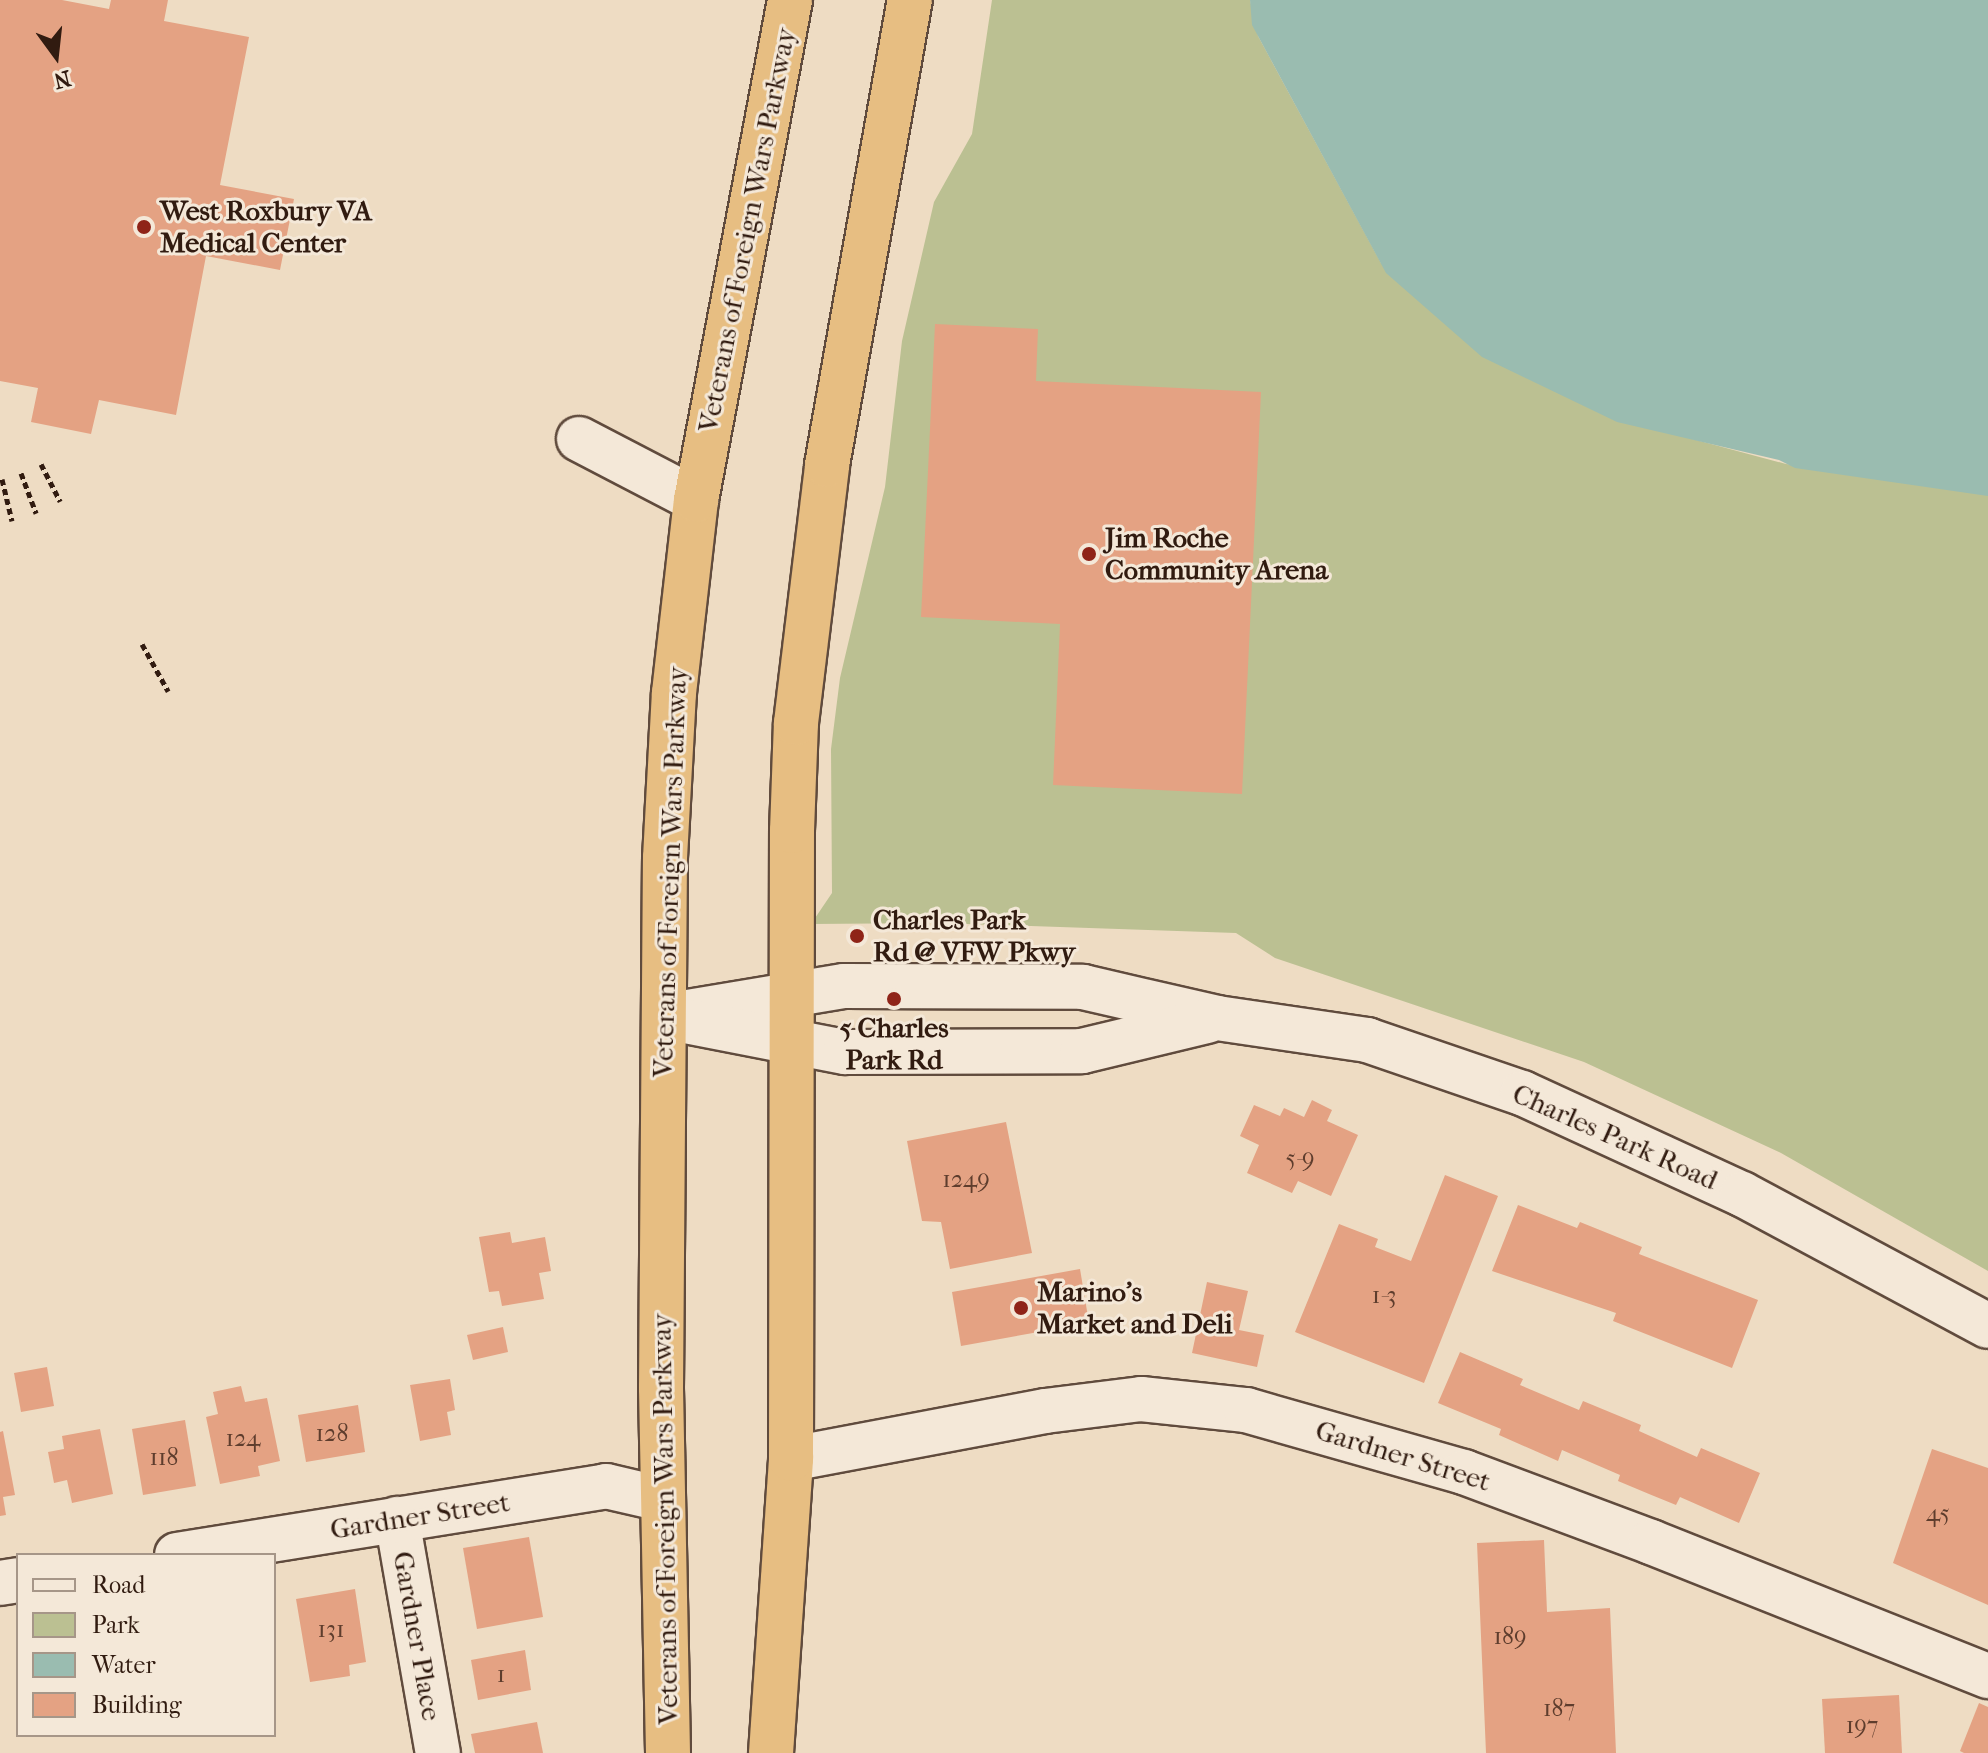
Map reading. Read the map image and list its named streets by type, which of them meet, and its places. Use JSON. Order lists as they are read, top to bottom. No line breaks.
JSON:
{"streets":{"highway":["Veterans of Foreign Wars Parkway"],"street":["Charles Park Road","Gardner Street","Gardner Place"]},"crossings":[["Veterans of Foreign Wars Parkway","Charles Park Road"],["Veterans of Foreign Wars Parkway","Gardner Street"],["Gardner Street","Gardner Place"]],"places":["West Roxbury VA Medical Center","Jim Roche Community Arena","Charles Park Rd @ VFW Pkwy","5 Charles Park Rd","Marino's Market and Deli"],"house_numbers":["5-9","1249","1-3","128","124","118","45","131","189","1","187","197"],"legend":["Road","Park","Water","Building"],"north":"bottom"}
